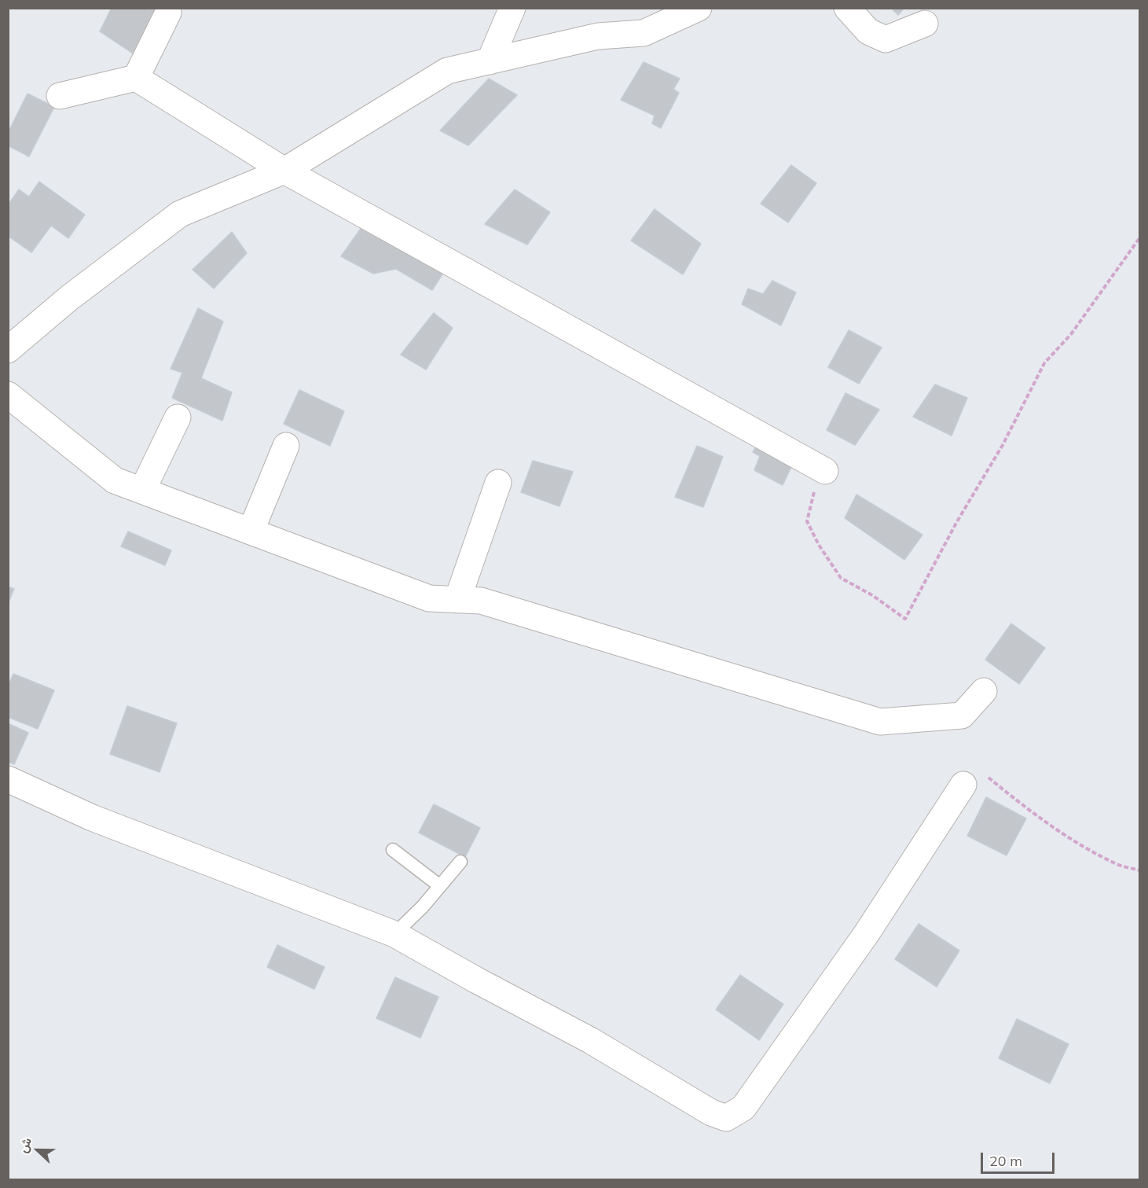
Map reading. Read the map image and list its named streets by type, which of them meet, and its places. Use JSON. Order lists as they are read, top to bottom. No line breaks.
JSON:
{"scale_bar":"20 m","north":"left"}
